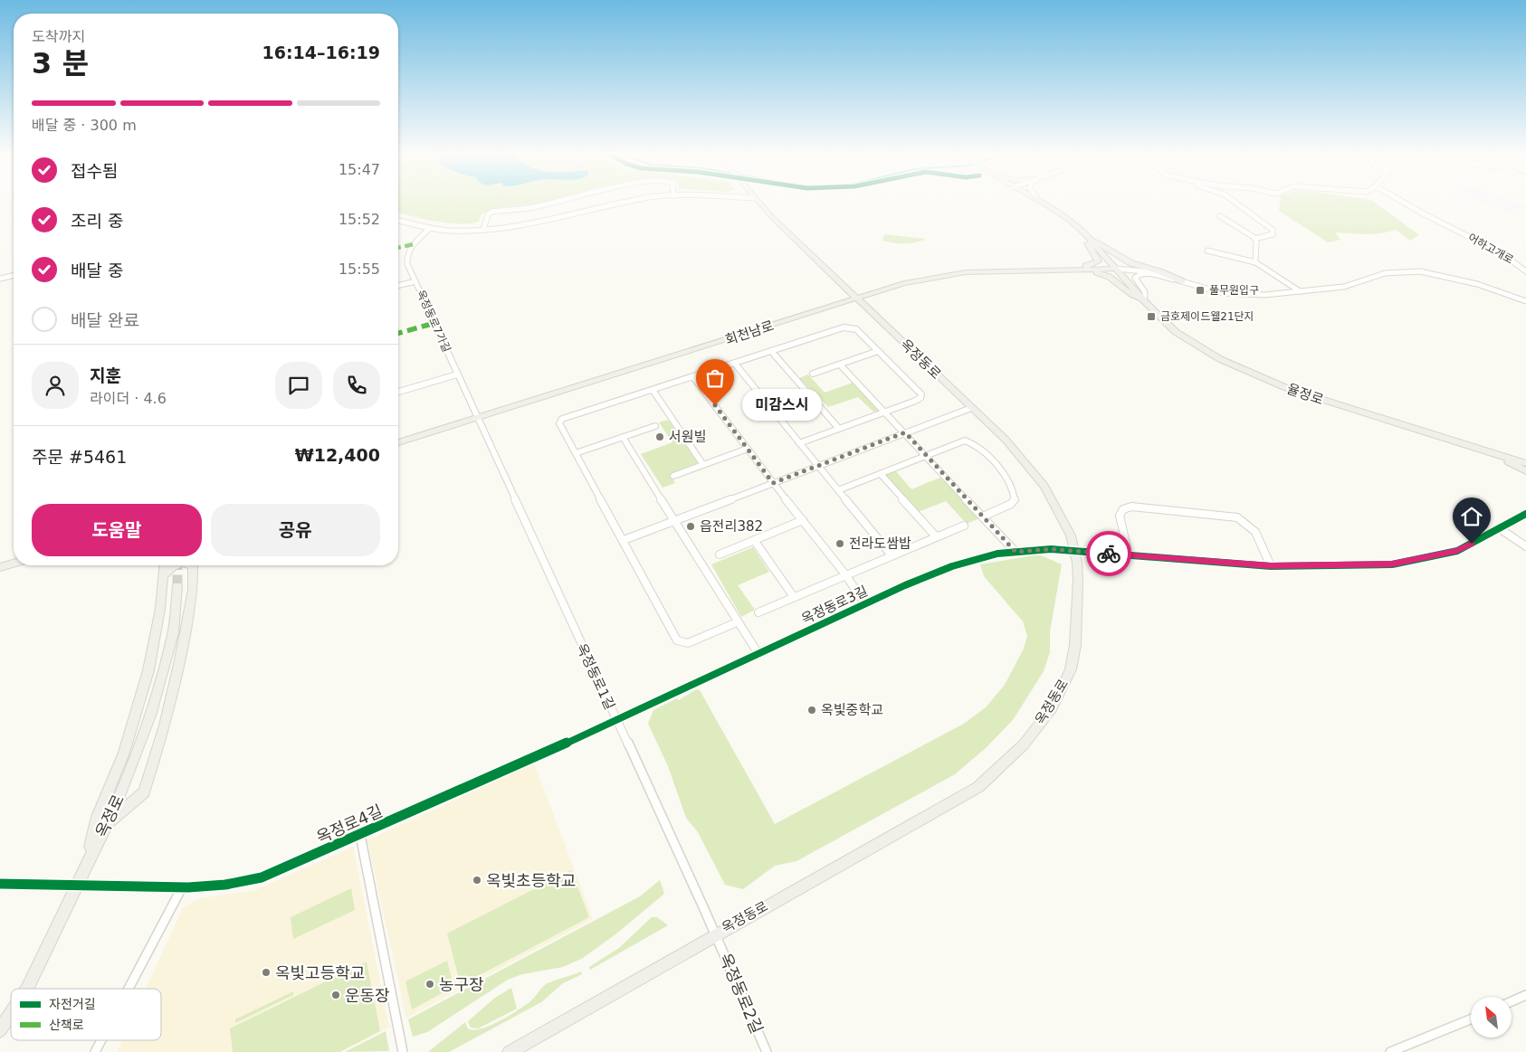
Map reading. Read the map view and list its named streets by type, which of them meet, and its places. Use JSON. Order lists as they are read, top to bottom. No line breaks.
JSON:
{"streets":{"main road":["회천남로","옥정동로","율정로","옥정로"],"street":["어하고개로","옥정동로7가길","옥정동로3길","옥정동로1길","옥정로4길","옥정동로2길"]},"crossings":[["옥정동로7가길","회천남로"],["옥정동로7가길","옥정동로1길"],["회천남로","옥정동로"],["회천남로","율정로"],["회천남로","옥정동로1길"],["옥정동로","옥정동로3길"],["옥정동로","옥정동로1길"],["옥정동로","옥정동로2길"],["옥정동로3길","옥정동로1길"],["옥정동로3길","옥정로4길"],["옥정동로1길","옥정로4길"],["옥정동로1길","옥정동로2길"],["옥정로","옥정로4길"]],"places":{"transit":["풀무원입구","금호제이드웰21단지"],"other":["미감스시","서원빌","읍전리382","전라도쌈밥","옥빛중학교","옥빛초등학교","옥빛고등학교","농구장","운동장"]},"legend":["자전거길","산책로"],"north":"top left","page":{"heading":["3 분","도착까지","16:14–16:19"],"panel":["지훈","라이더 · 4.6","주문 #5461","₩12,400"],"bar":"배달 중 · 300 m","list":[["접수됨","15:47"],["조리 중","15:52"],["배달 중","15:55"],"배달 완료"],"bubble":"미감스시","buttons":["도움말","공유"]}}
